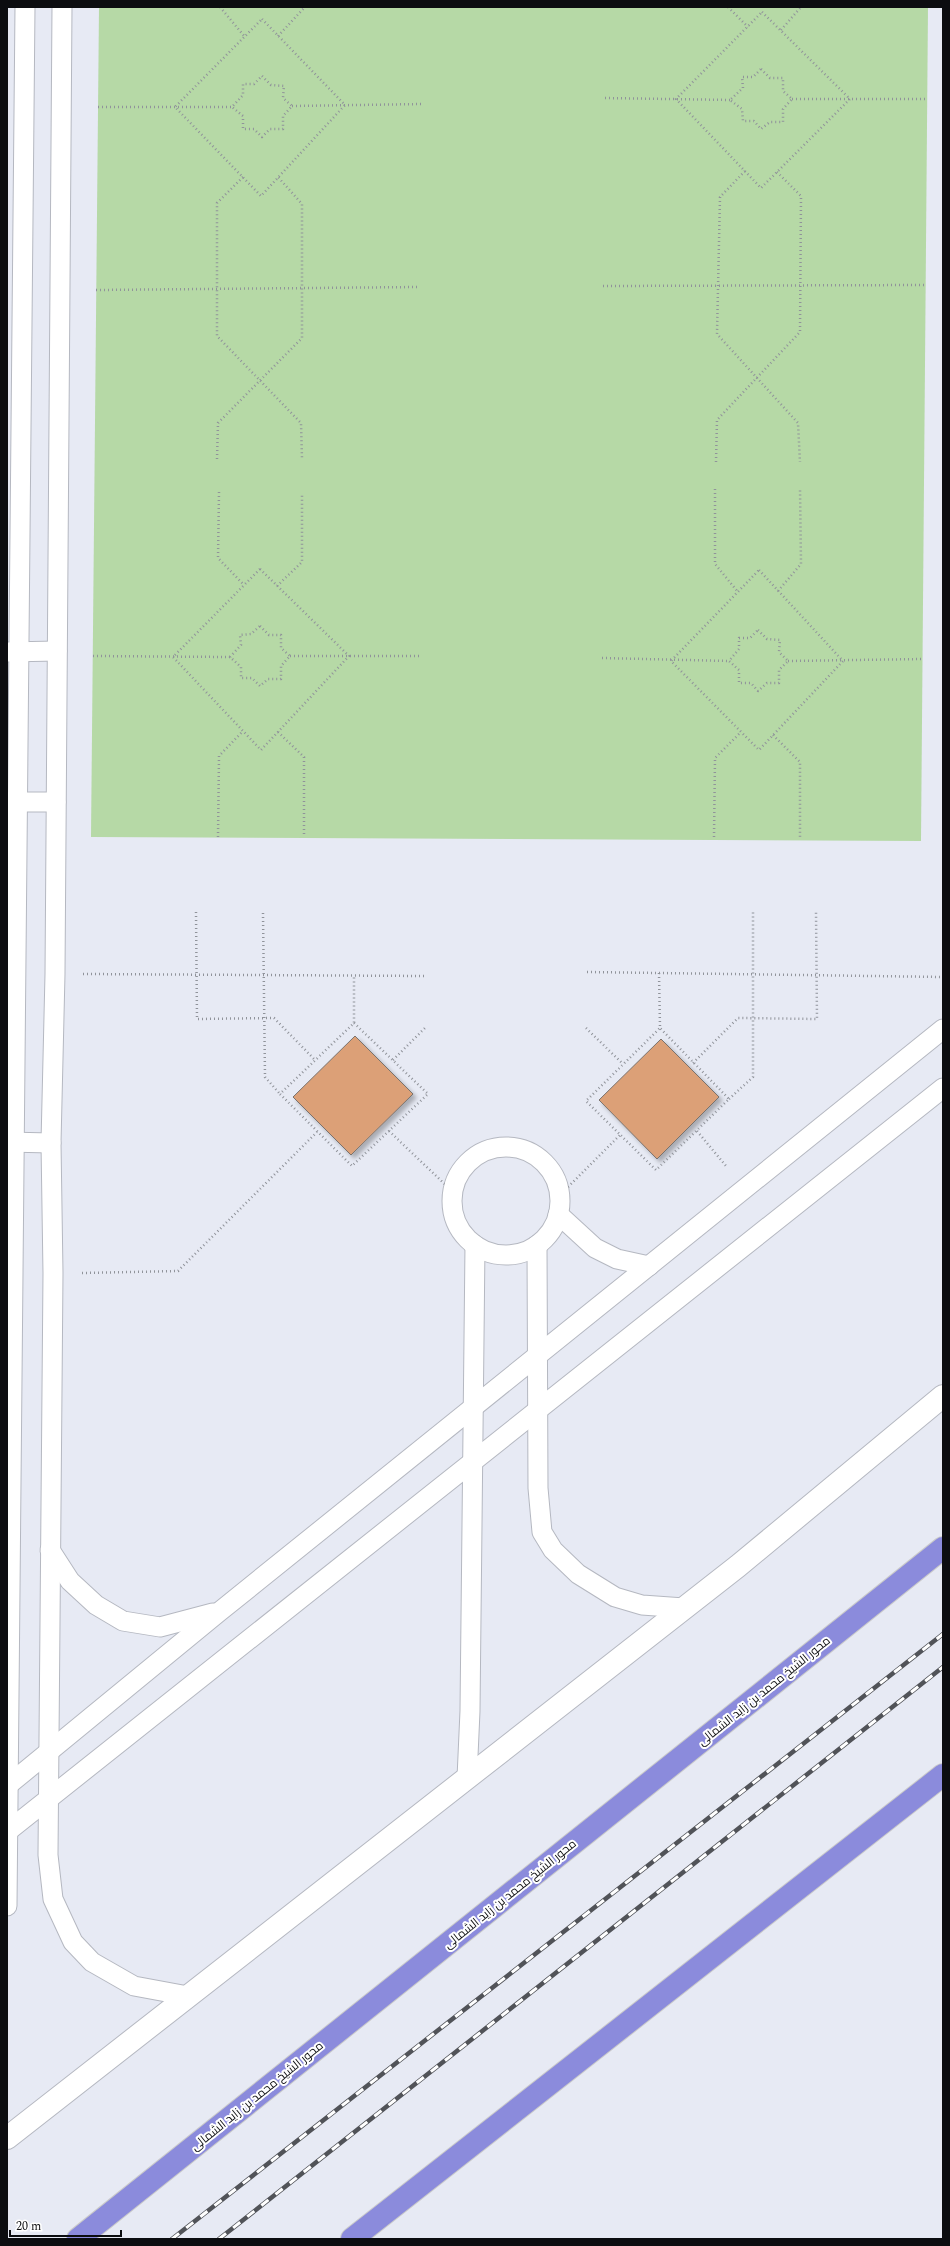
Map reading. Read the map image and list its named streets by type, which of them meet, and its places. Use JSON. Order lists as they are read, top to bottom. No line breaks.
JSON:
{"streets":{"highway":["محور الشيخ محمد بن زايد الشمالى"]},"scale_bar":"20 m"}
